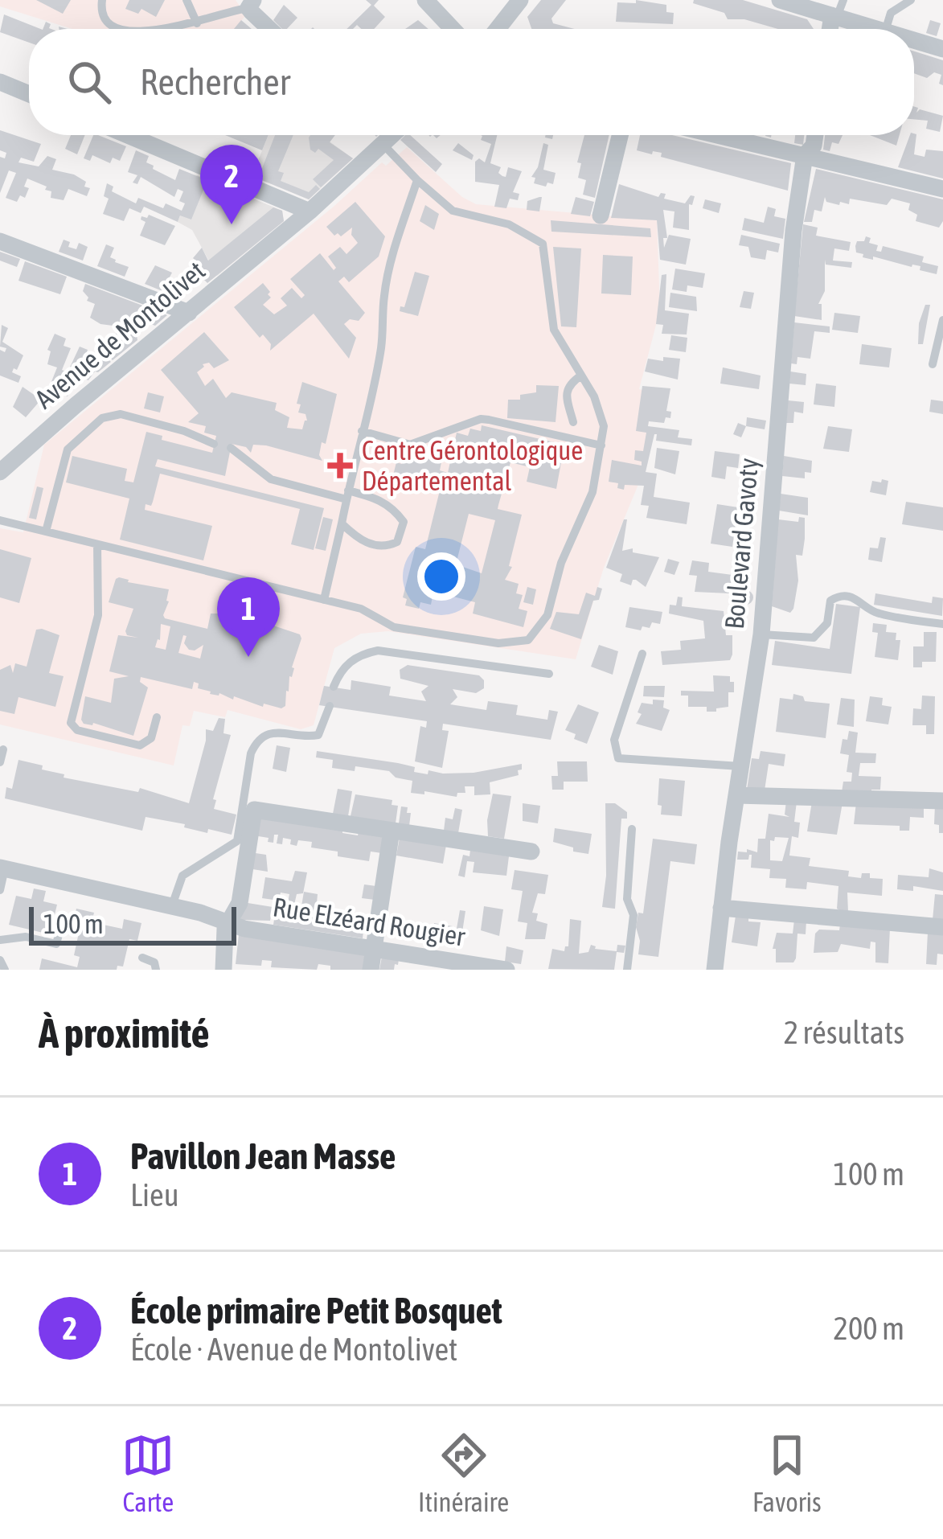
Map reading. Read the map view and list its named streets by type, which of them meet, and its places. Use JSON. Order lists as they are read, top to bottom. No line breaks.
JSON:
{"streets":{"street":["Avenue de Montolivet","Boulevard Gavoty","Rue Elzéard Rougier"]},"places":{"health":["Centre Gérontologique Départemental"]},"scale_bar":"100 m","page":{"search":"Rechercher","pins":["2","1"],"scale":"100 m","heading":["À proximité","2 résultats"],"list":[{"mark":"1","name":"Pavillon Jean Masse","note":"Lieu","value":"100 m"},{"mark":"2","name":"École primaire Petit Bosquet","note":"École · Avenue de Montolivet","value":"200 m"}],"nav":["Carte","Itinéraire","Favoris"]}}
